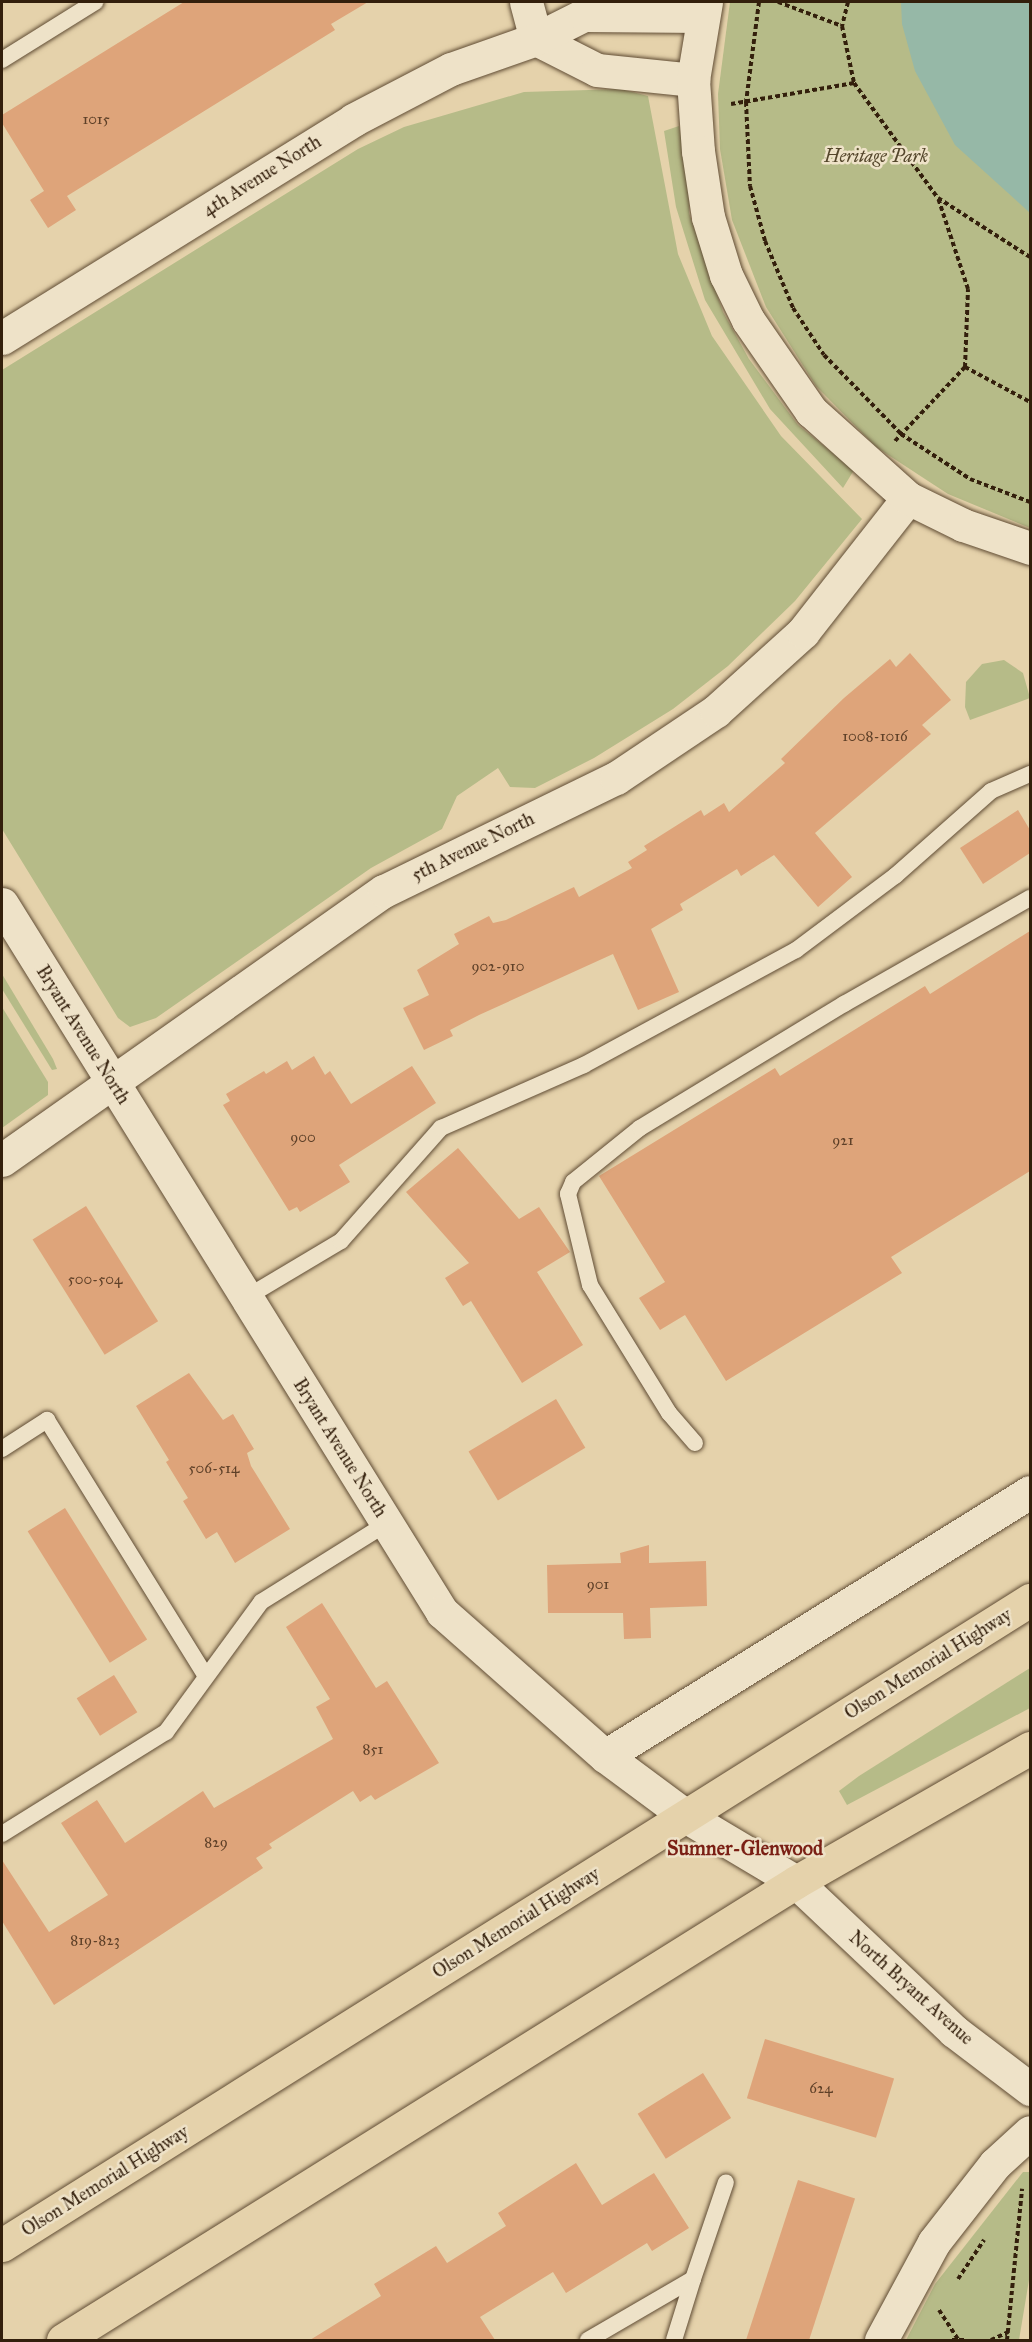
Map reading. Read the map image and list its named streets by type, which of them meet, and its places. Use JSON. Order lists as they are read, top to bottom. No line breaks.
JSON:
{"streets":{"main road":["Olson Memorial Highway"],"street":["4th Avenue North","5th Avenue North","Bryant Avenue North","North Bryant Avenue"]},"crossings":[["5th Avenue North","Bryant Avenue North"],["Bryant Avenue North","Olson Memorial Highway"],["Bryant Avenue North","North Bryant Avenue"]],"districts":["Sumner-Glenwood"],"parks":["Heritage Park"],"house_numbers":["1015","1008-1016","902-910","900","921","500-504","506-514","901","851","829","819-823","624"]}
